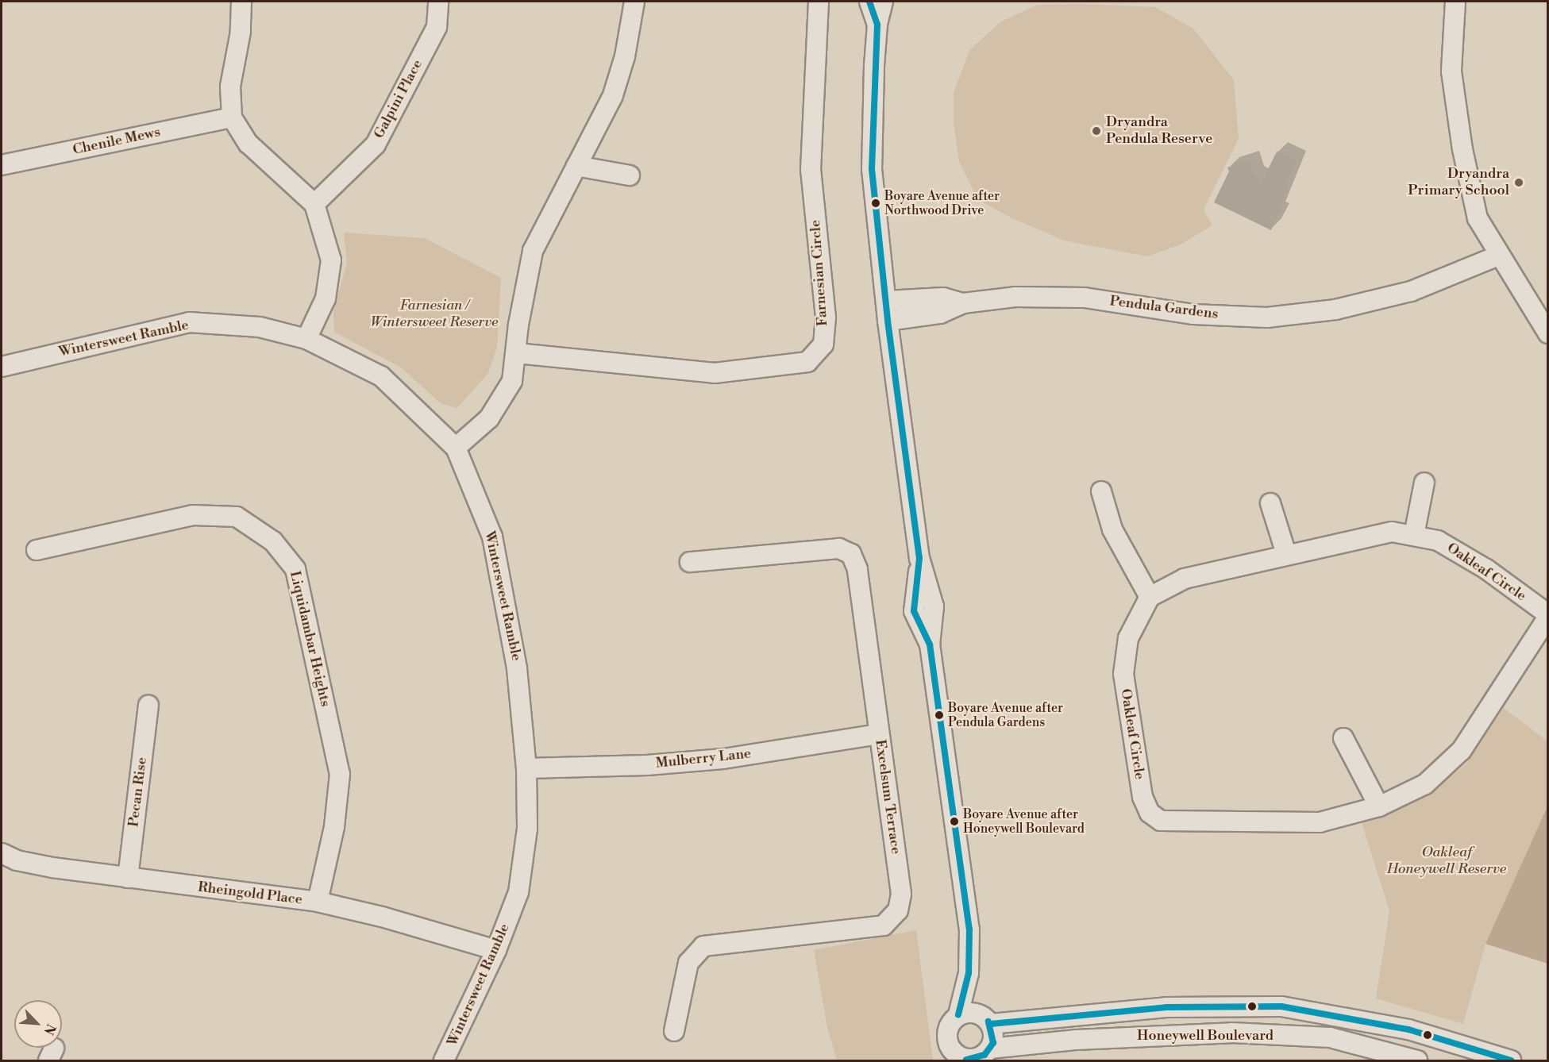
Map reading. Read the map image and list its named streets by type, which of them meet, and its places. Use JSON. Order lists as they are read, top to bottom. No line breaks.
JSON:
{"streets":{"street":["Galpini Place","Chenile Mews","Farnesian Circle","Pendula Gardens","Wintersweet Ramble","Oakleaf Circle","Liquidambar Heights","Mulberry Lane","Pecan Rise","Excelsum Terrace","Rheingold Place","Honeywell Boulevard"]},"crossings":[["Wintersweet Ramble","Mulberry Lane"],["Wintersweet Ramble","Rheingold Place"],["Liquidambar Heights","Rheingold Place"],["Mulberry Lane","Excelsum Terrace"],["Pecan Rise","Rheingold Place"]],"parks":["Farnesian / Wintersweet Reserve","Oakleaf Honeywell Reserve"],"places":["Dryandra Pendula Reserve","Dryandra Primary School","Boyare Avenue after Northwood Drive","Boyare Avenue after Pendula Gardens","Boyare Avenue after Honeywell Boulevard"],"north":"bottom right"}
